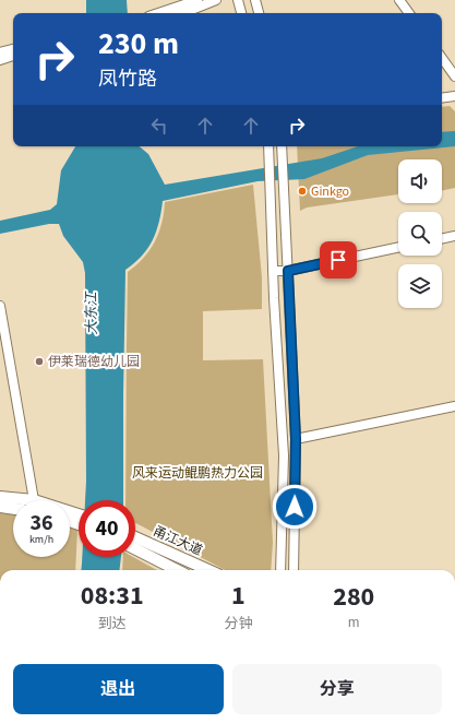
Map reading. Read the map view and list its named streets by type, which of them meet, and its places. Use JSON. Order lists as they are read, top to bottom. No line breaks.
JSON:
{"streets":{"main road":["甬江大道"]},"water":["大东江"],"parks":["风来运动鲲鹏热力公园"],"places":["Ginkgo","伊莱瑞德幼儿园"],"page":{"turn":["230 m","凤竹路"],"speed":"36 km/h","limit":"40","eta":["08:31","到达","1","分钟","280","m"],"buttons":["退出","分享"]}}
